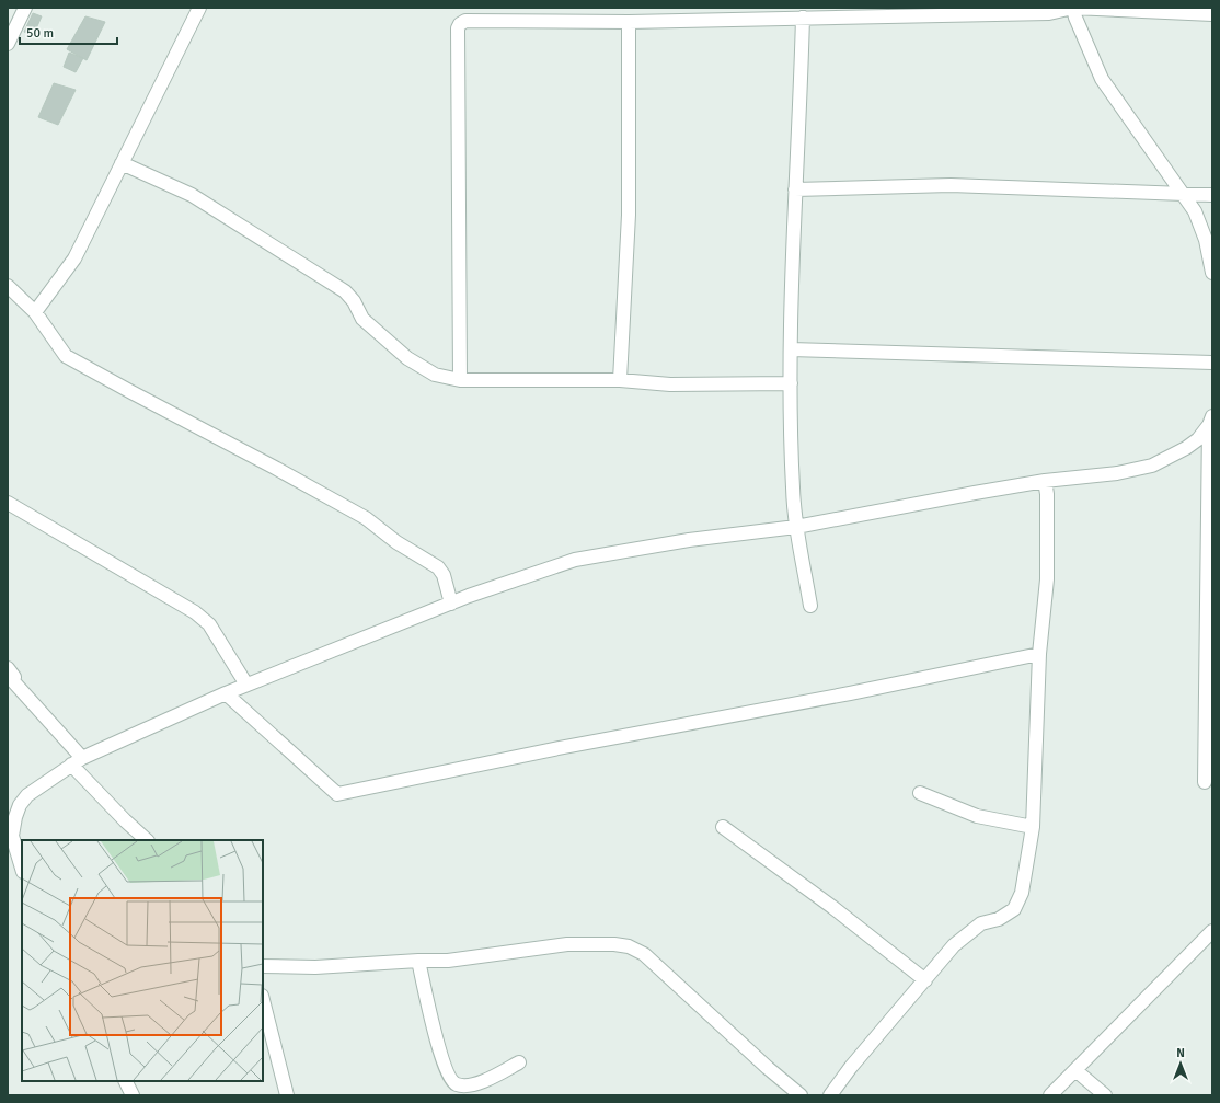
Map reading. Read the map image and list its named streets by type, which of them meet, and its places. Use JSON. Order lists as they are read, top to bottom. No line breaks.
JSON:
{"scale_bar":"50 m","north":"top"}
